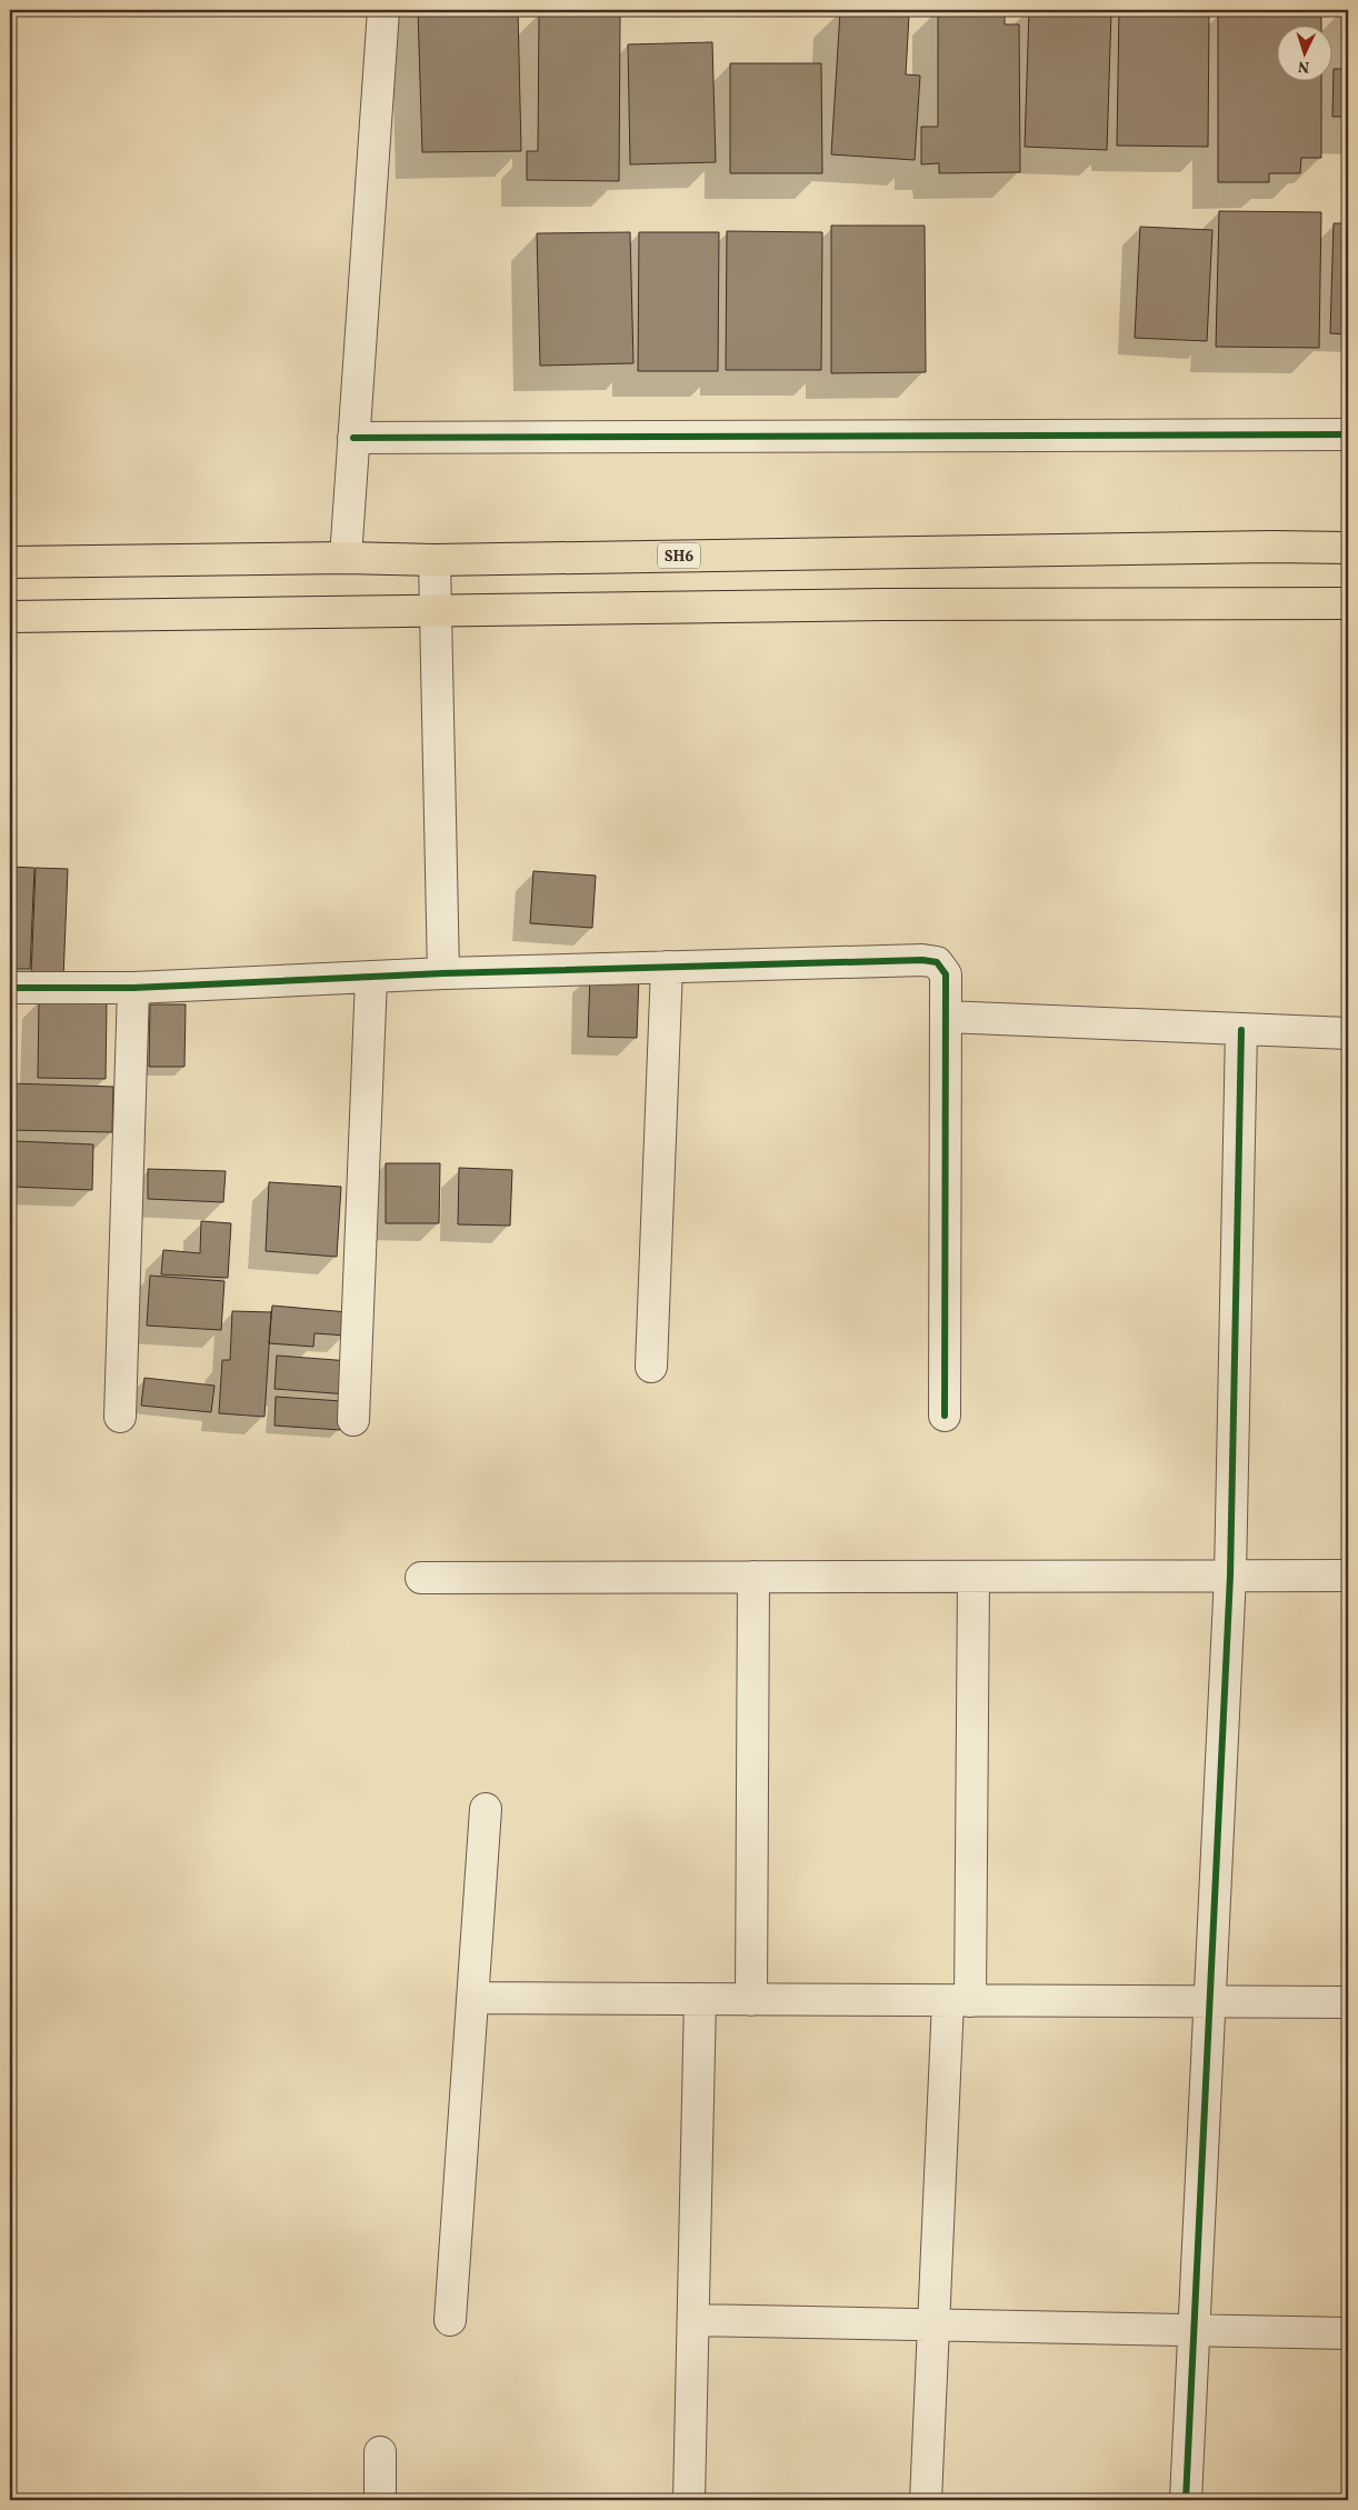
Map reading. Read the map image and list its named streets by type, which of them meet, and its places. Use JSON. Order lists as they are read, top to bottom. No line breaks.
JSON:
{"streets":{"main road":["SH6"]},"north":"bottom"}
